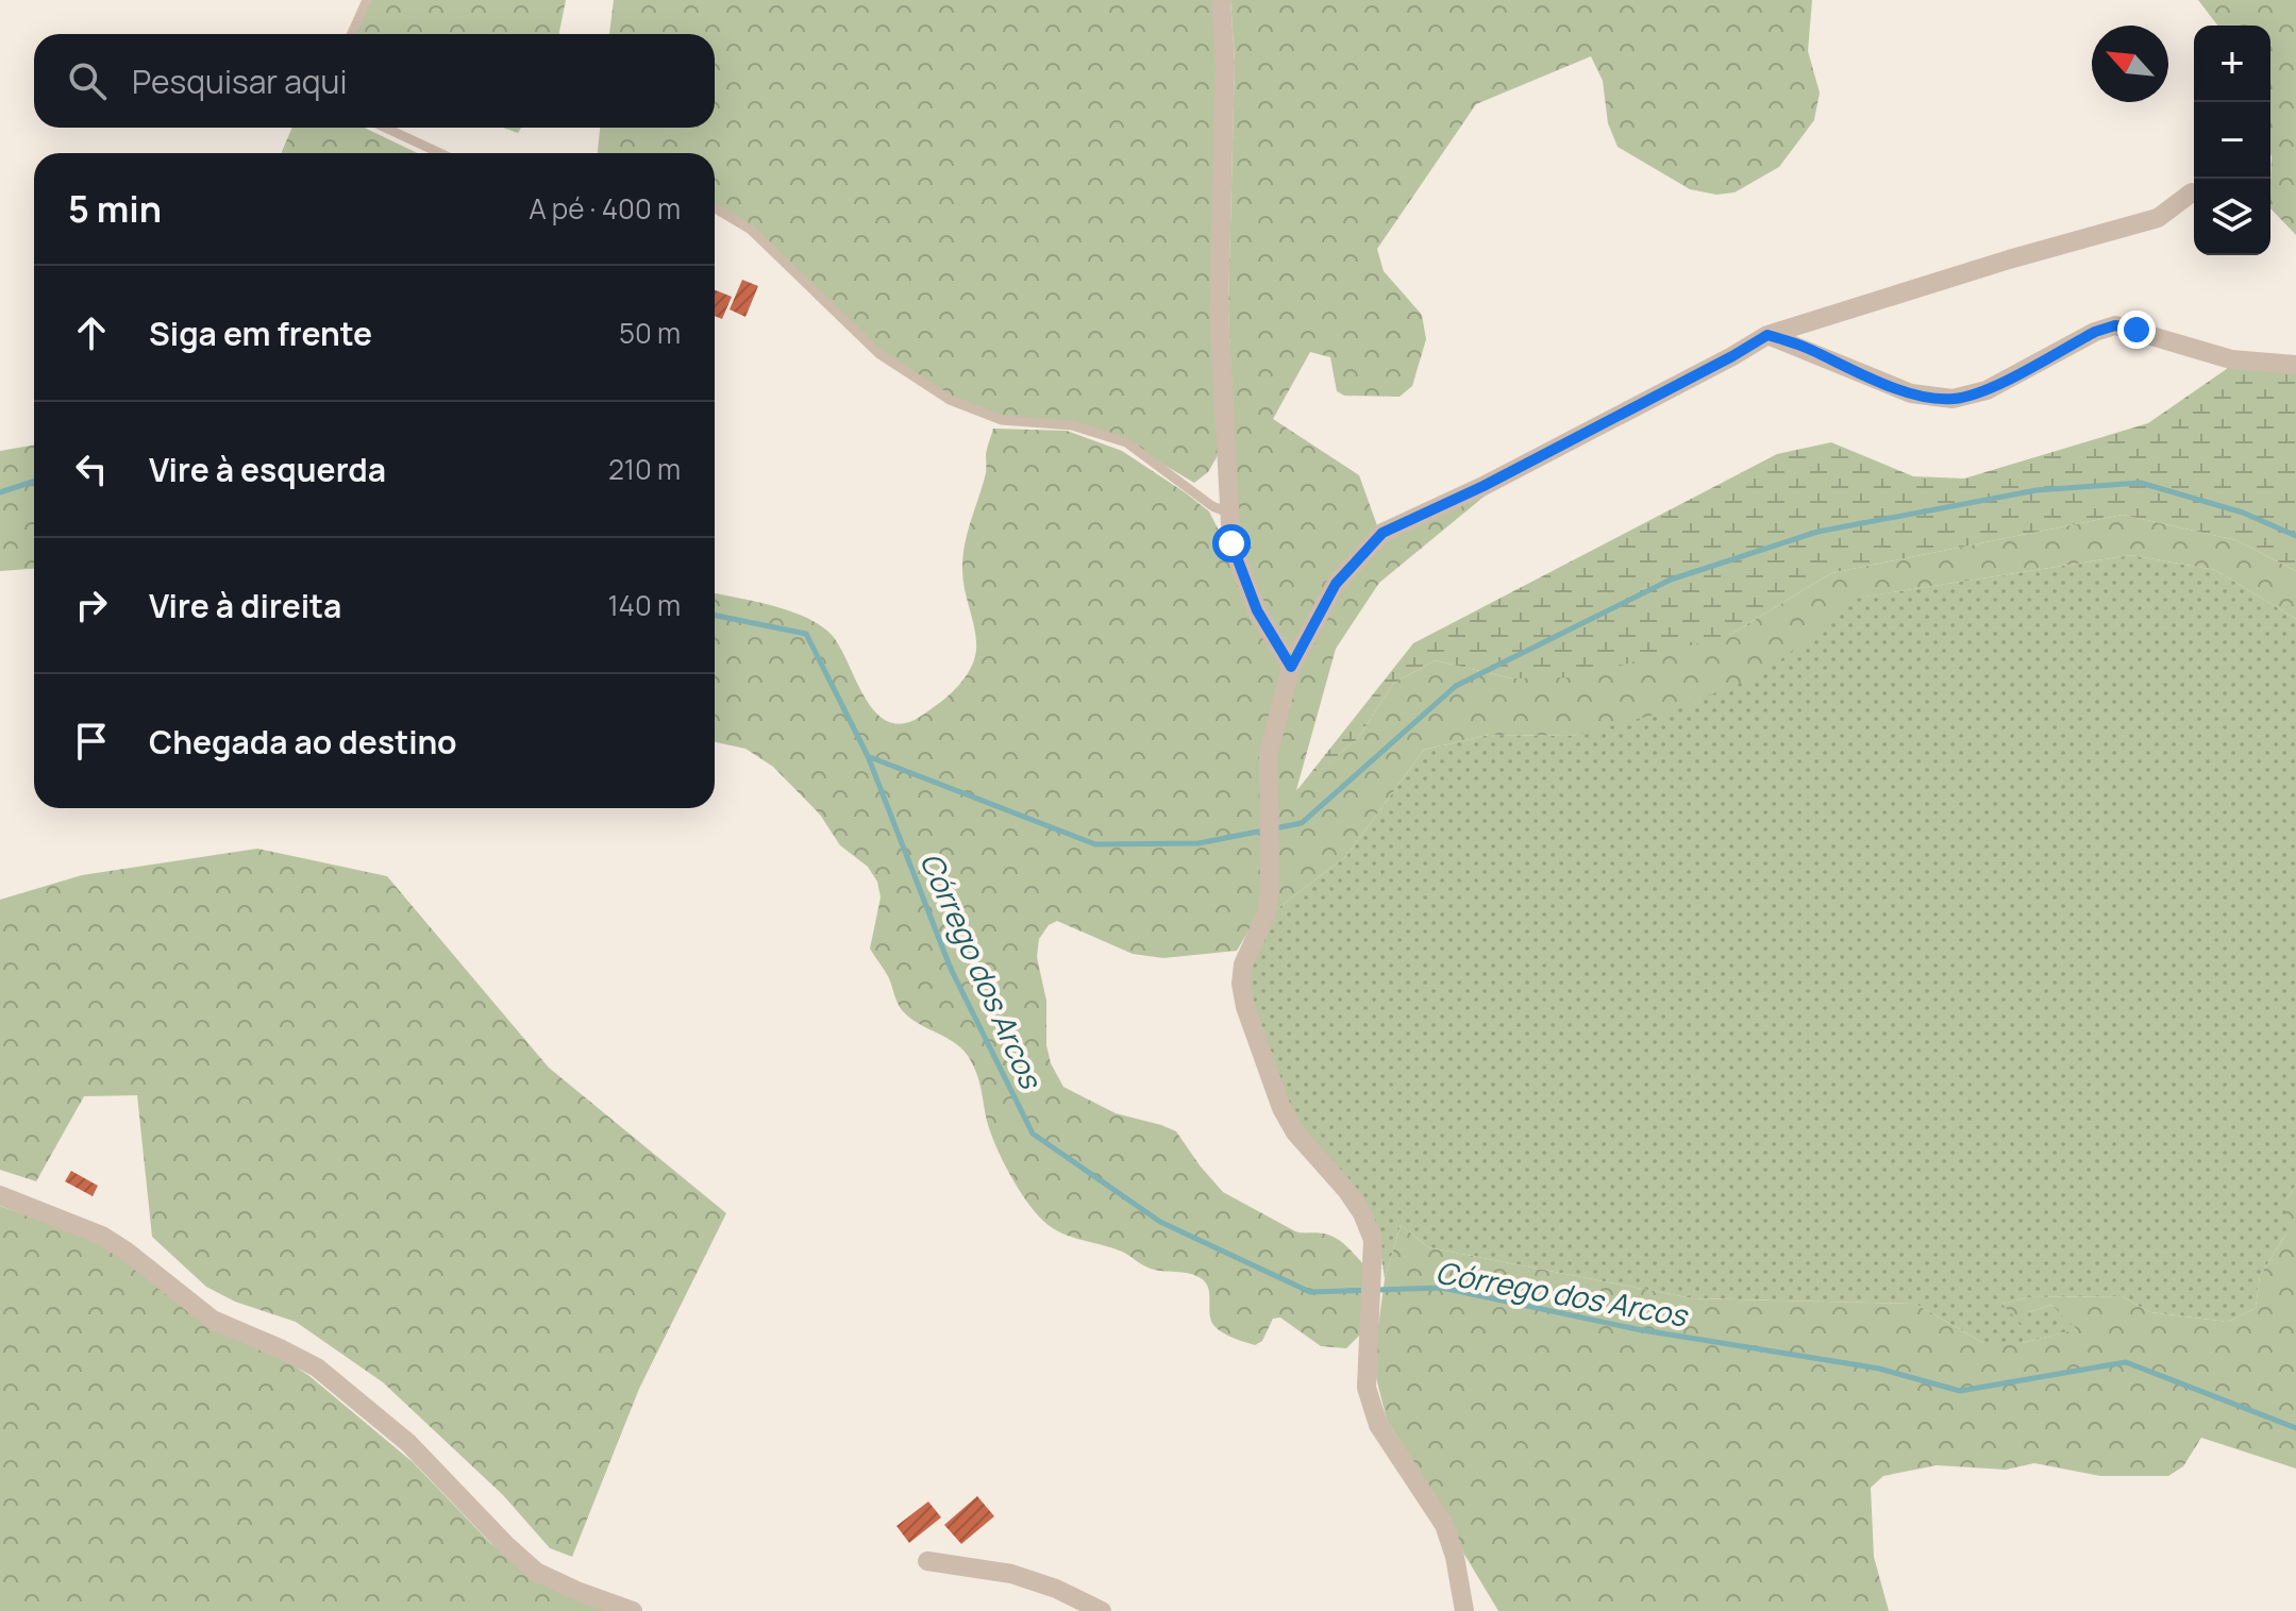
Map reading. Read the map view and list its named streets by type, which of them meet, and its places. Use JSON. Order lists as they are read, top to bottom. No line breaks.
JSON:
{"water":["Córrego dos Arcos"],"north":"top left","page":{"map_buttons":["+","−"],"search":"Pesquisar aqui","heading":["5 min","A pé · 400 m"],"list":[["Siga em frente","50 m"],["Vire à esquerda","210 m"],["Vire à direita","140 m"],"Chegada ao destino"]}}
